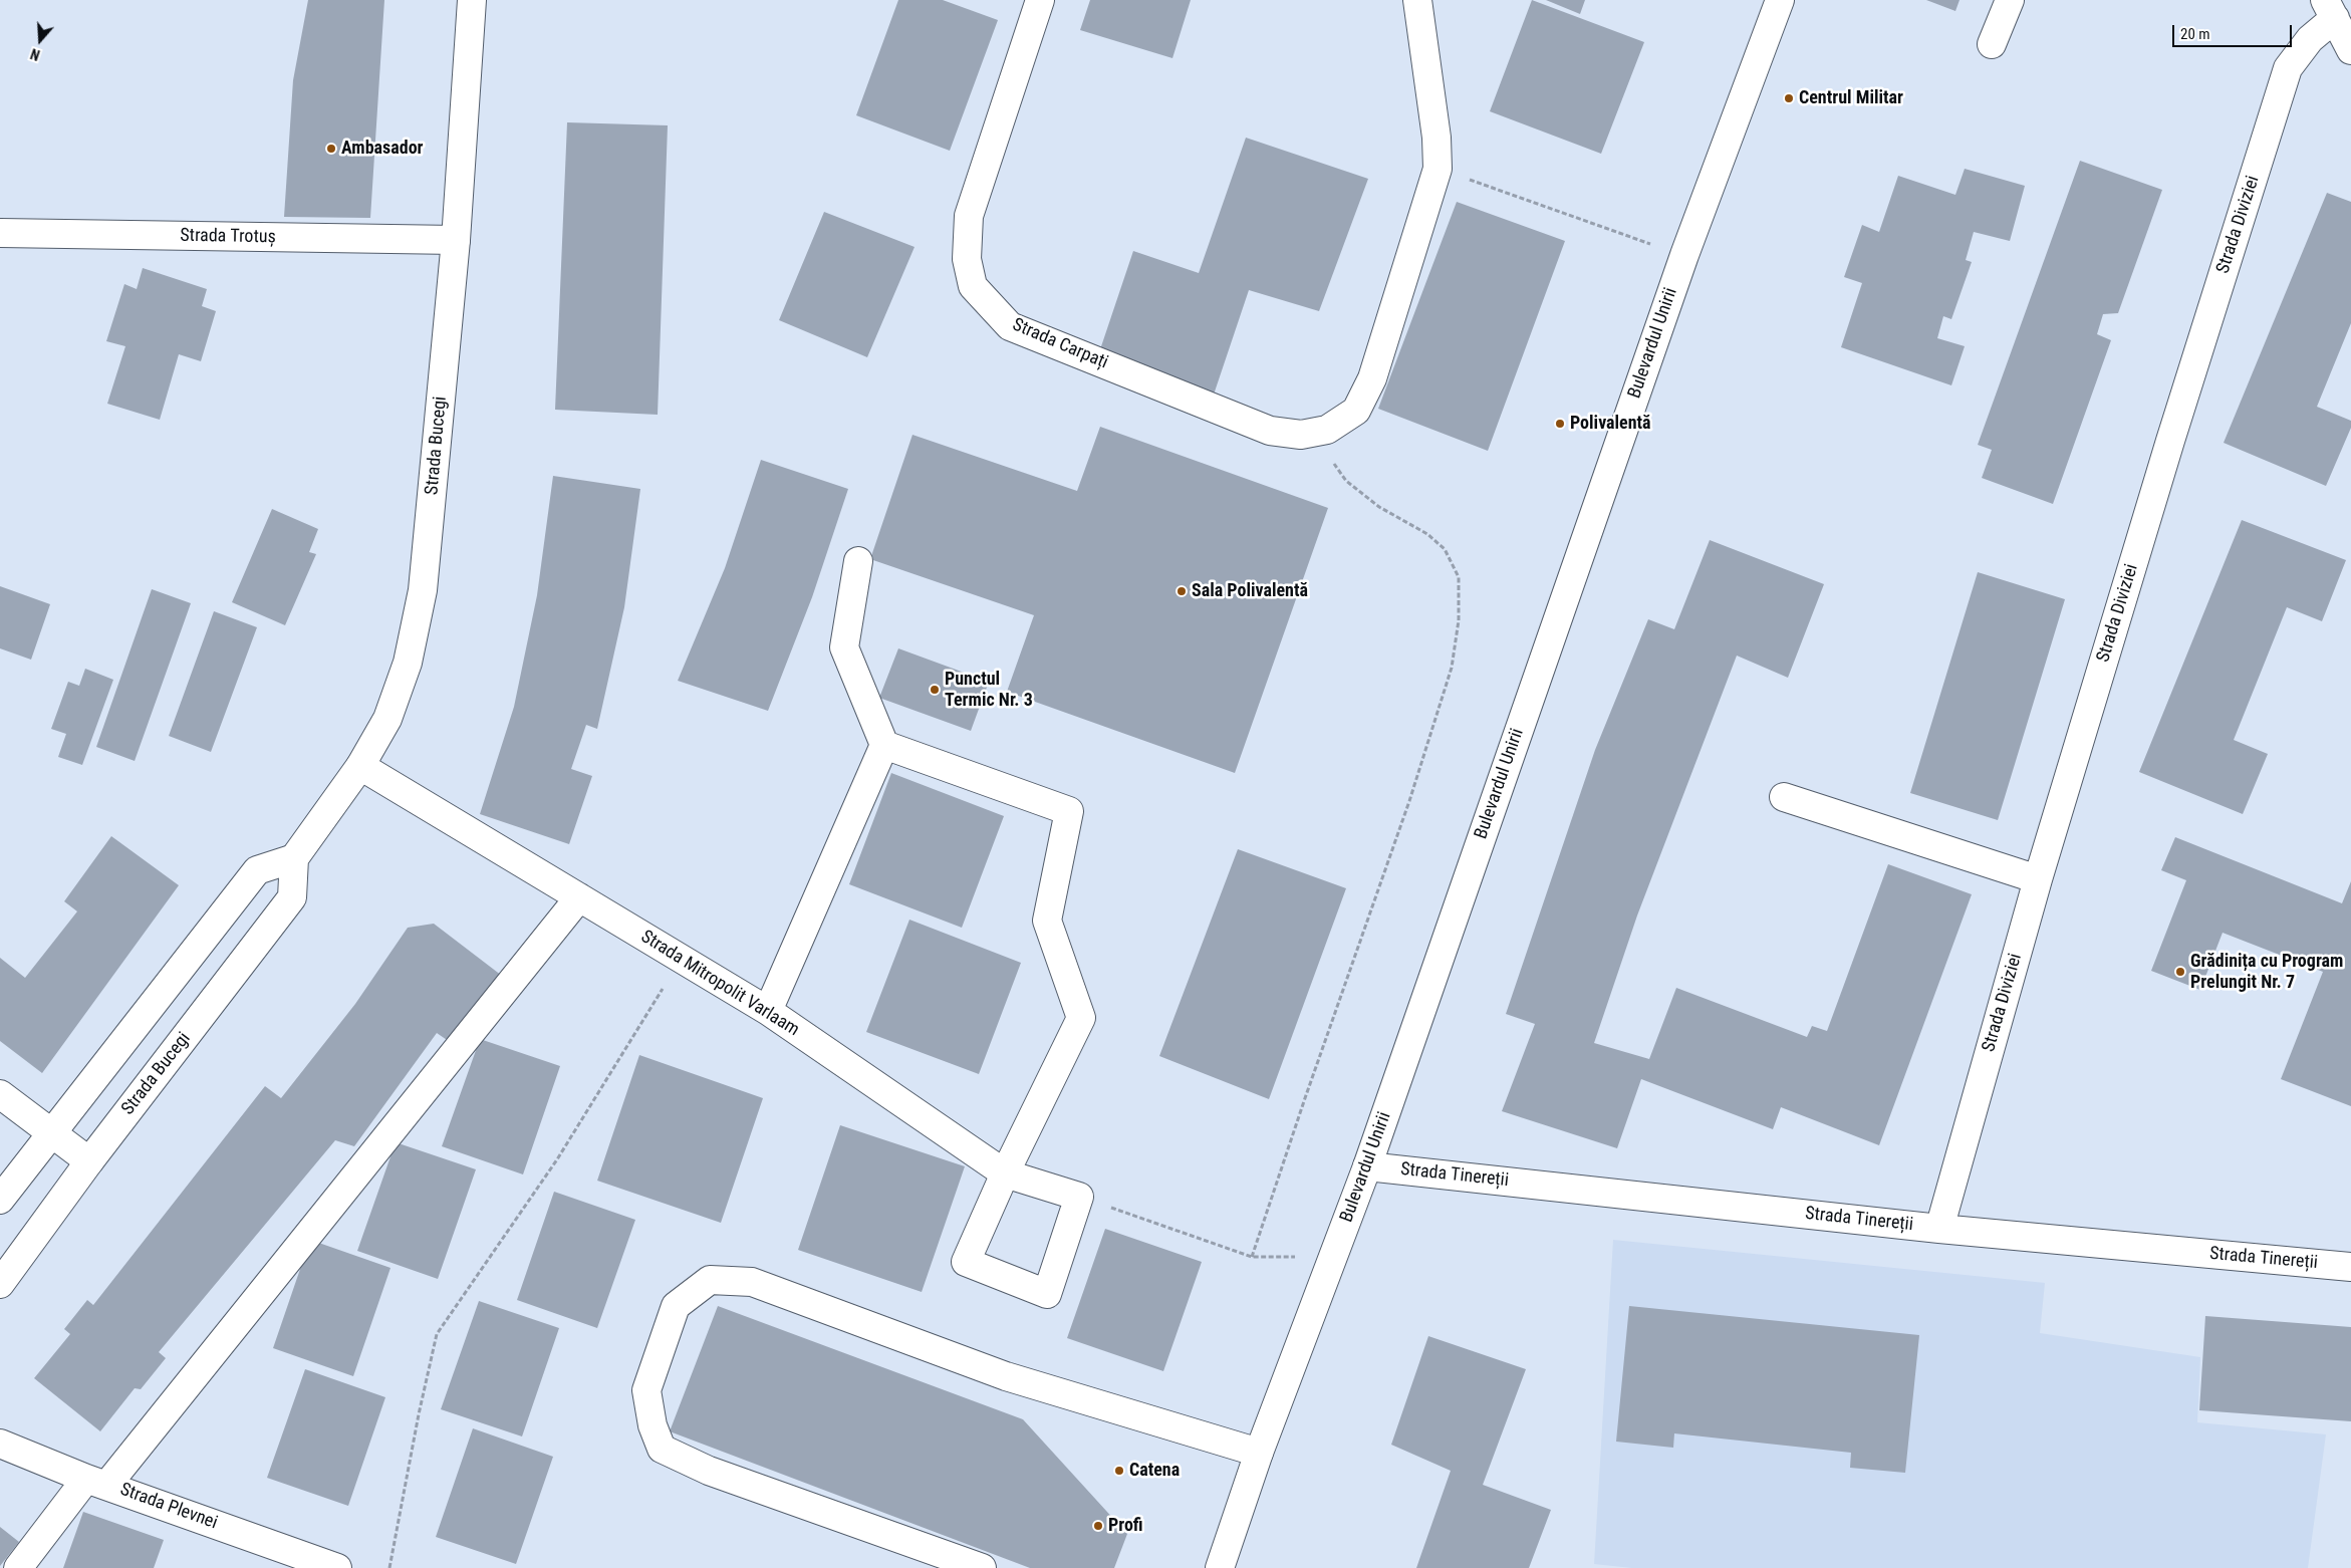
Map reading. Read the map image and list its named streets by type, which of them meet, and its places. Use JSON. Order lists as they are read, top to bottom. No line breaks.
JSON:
{"streets":{"street":["Strada Diviziei","Strada Trotuș","Bulevardul Unirii","Strada Carpați","Strada Bucegi","Strada Mitropolit Varlaam","Strada Tinereții","Strada Plevnei"]},"crossings":[["Strada Diviziei","Strada Tinereții"],["Strada Trotuș","Strada Bucegi"],["Bulevardul Unirii","Strada Tinereții"],["Strada Bucegi","Strada Mitropolit Varlaam"]],"places":["Centrul Militar","Ambasador","Polivalentă","Sala Polivalentă","Punctul Termic Nr. 3","Grădinița cu Program Prelungit Nr. 7","Catena","Profi"],"scale_bar":"20 m","north":"bottom"}
